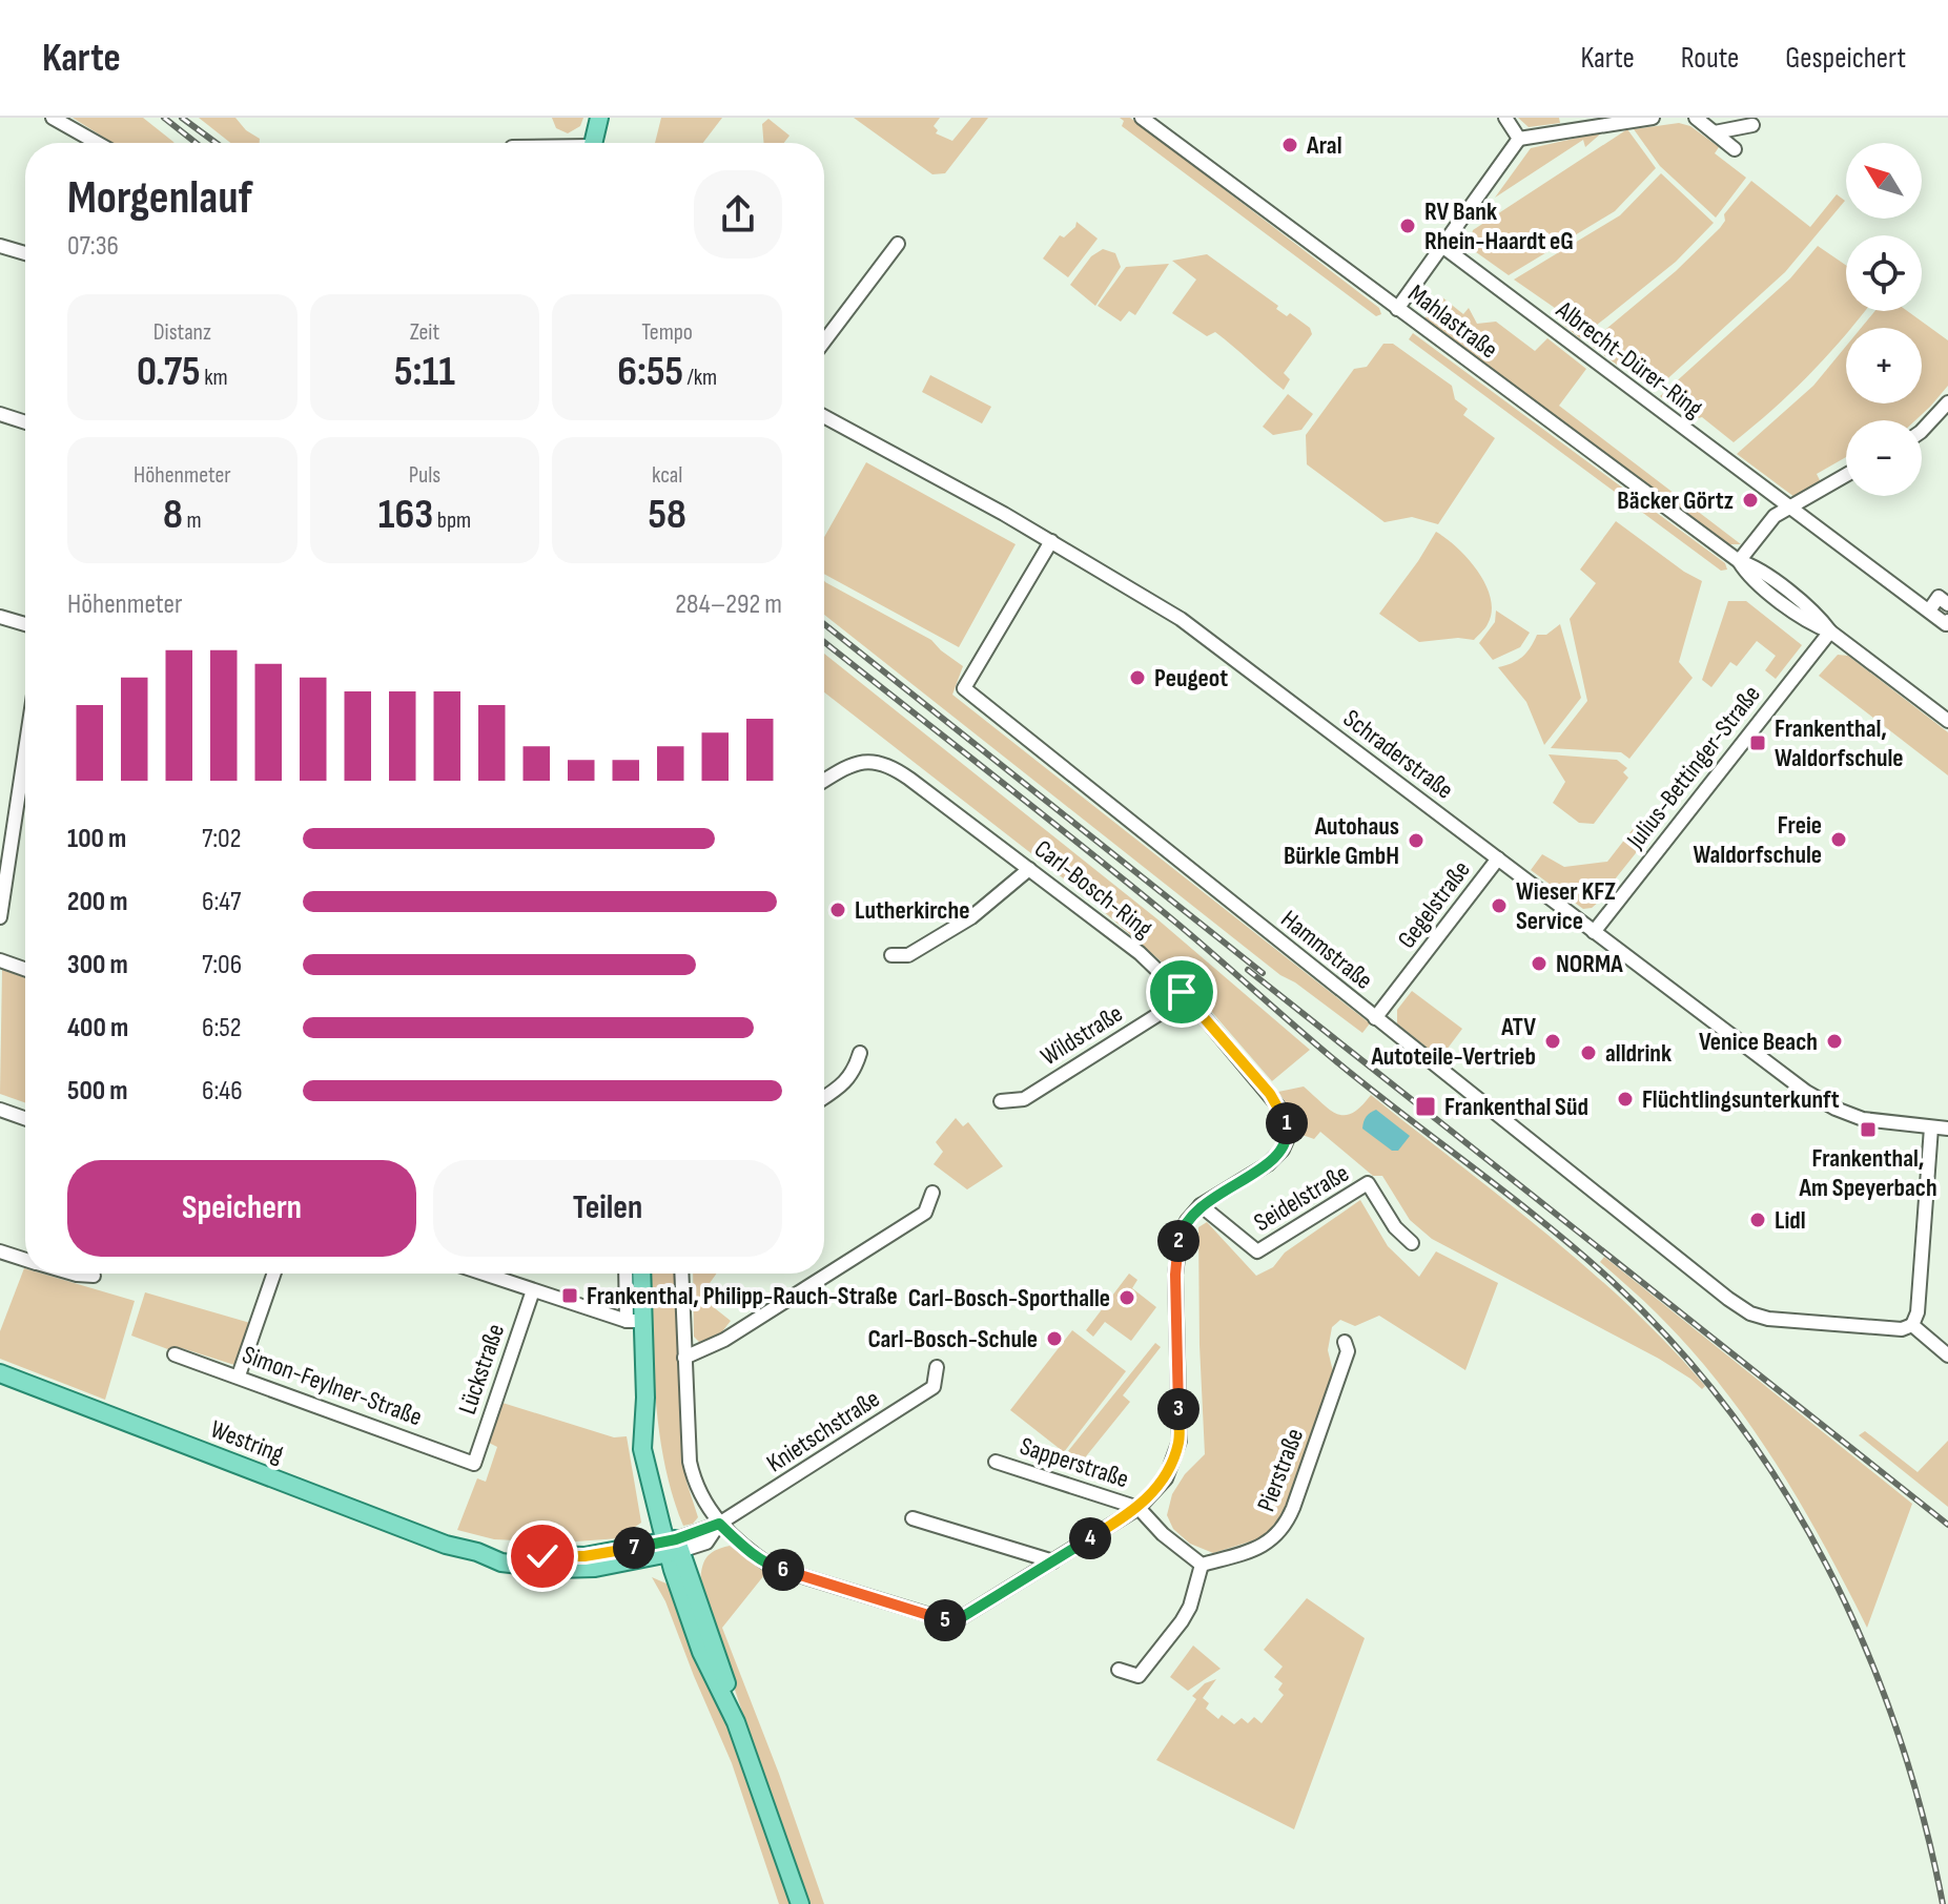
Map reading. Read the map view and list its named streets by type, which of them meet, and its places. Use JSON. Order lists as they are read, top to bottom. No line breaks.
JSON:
{"streets":{"main road":["Westring"],"street":["Mahlastraße","Albrecht-Dürer-Ring","Schraderstraße","Julius-Bettinger-Straße","Carl-Bosch-Ring","Gegelstraße","Hammstraße","Wildstraße","Seidelstraße","Lückstraße","Simon-Feylner-Straße","Knietschstraße","Sapperstraße","Pierstraße"]},"crossings":[["Mahlastraße","Julius-Bettinger-Straße"],["Schraderstraße","Julius-Bettinger-Straße"],["Schraderstraße","Gegelstraße"],["Schraderstraße","Hammstraße"],["Carl-Bosch-Ring","Wildstraße"],["Carl-Bosch-Ring","Seidelstraße"],["Carl-Bosch-Ring","Knietschstraße"],["Carl-Bosch-Ring","Sapperstraße"],["Gegelstraße","Hammstraße"],["Lückstraße","Simon-Feylner-Straße"]],"places":{"other":["Aral","RV Bank Rhein-Haardt eG","Bäcker Görtz","Peugeot","Freie Waldorfschule","Autohaus Bürkle GmbH","Wieser KFZ Service","Lutherkirche","NORMA","ATV Autoteile-Vertrieb","Venice Beach","alldrink","Flüchtlingsunterkunft","Lidl","Carl-Bosch-Sporthalle","Carl-Bosch-Schule"],"transit":["Frankenthal, Waldorfschule","Frankenthal Süd","Frankenthal, Am Speyerbach","Frankenthal, Philipp-Rauch-Straße"]},"north":"top left","page":{"header":"Karte","nav":["Karte","Route","Gespeichert"],"map_buttons":["+","−"],"heading":["Morgenlauf","07:36"],"stats":[["Distanz","0.75 km"],["Zeit","5:11"],["Tempo","6:55 /km"],["Höhenmeter","8 m"],["Puls","163 bpm"],["kcal","58"]],"chart":["Höhenmeter","284–292 m"],"list":[{"name":"100 m","note":"7:02"},{"name":"200 m","note":"6:47"},{"name":"300 m","note":"7:06"},{"name":"400 m","note":"6:52"},{"name":"500 m","note":"6:46"}],"pins":["1","2","3","4","7","6","5"],"buttons":["Speichern","Teilen"]}}
